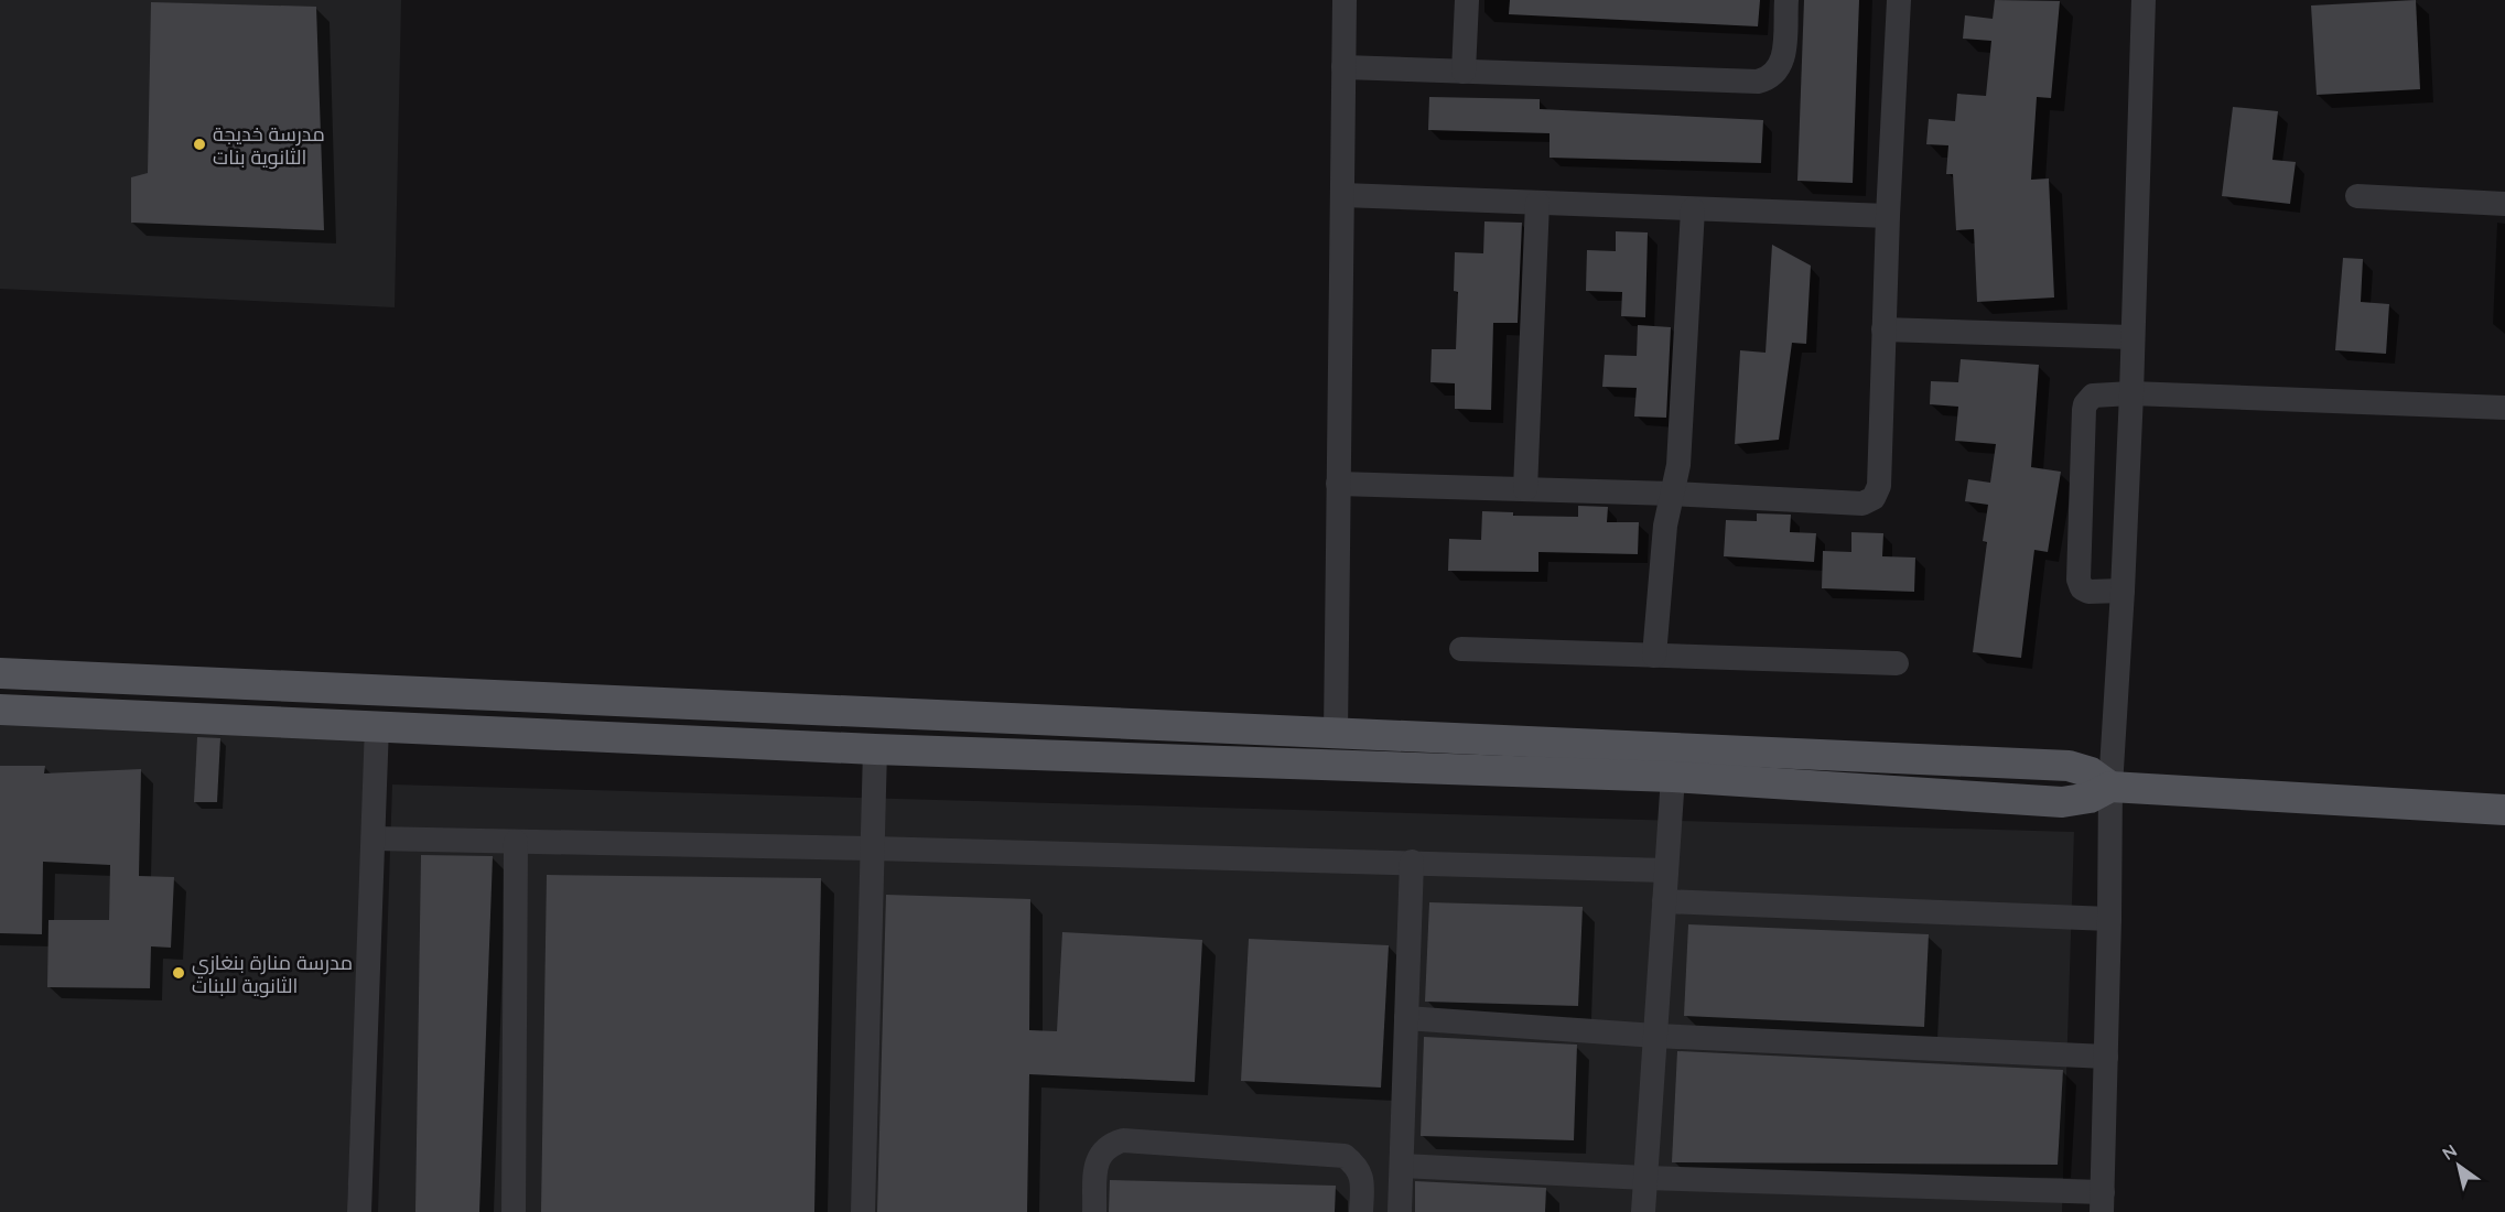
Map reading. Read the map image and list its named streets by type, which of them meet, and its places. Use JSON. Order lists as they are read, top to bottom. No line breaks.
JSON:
{"places":["مدرسة خديجة الثانوية بنات","مدرسة منارة بنغازي الثانوية للبنات"],"north":"top left"}
